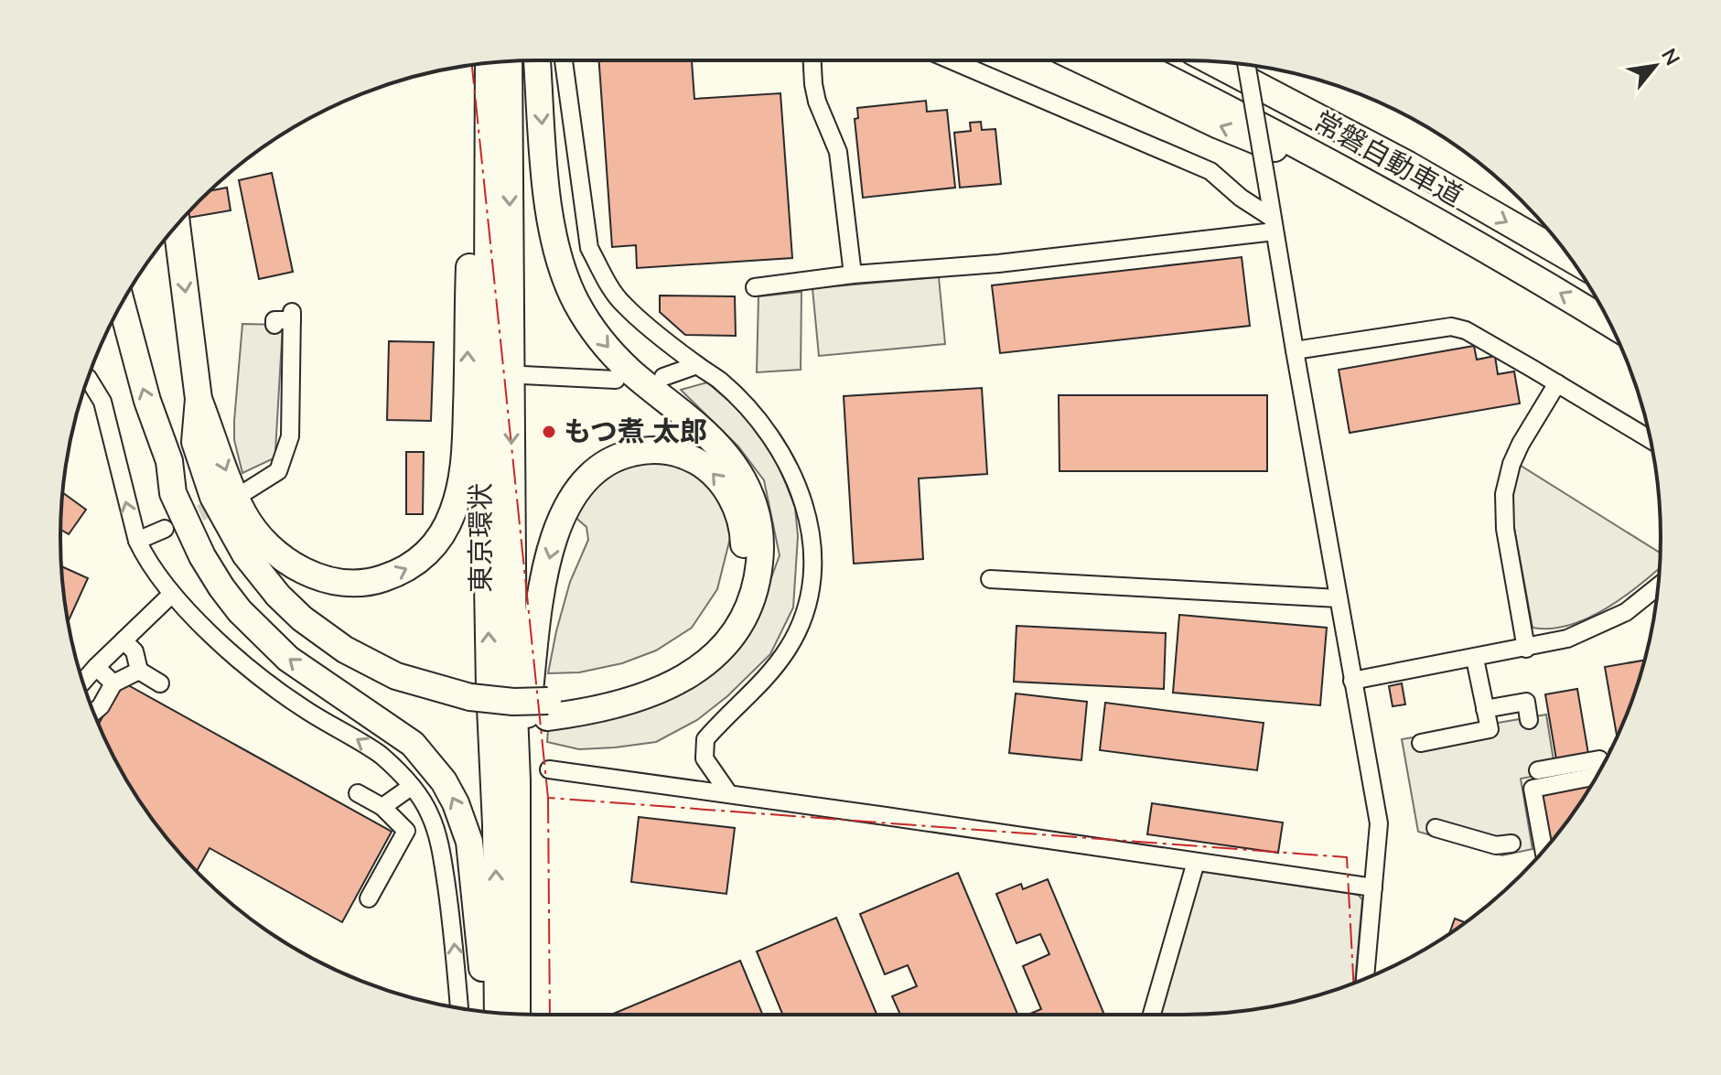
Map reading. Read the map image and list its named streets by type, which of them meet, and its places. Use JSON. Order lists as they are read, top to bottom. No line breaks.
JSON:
{"streets":{"highway":["常磐自動車道","東京環状"]},"places":["もつ煮 太郎"],"north":"top right"}
